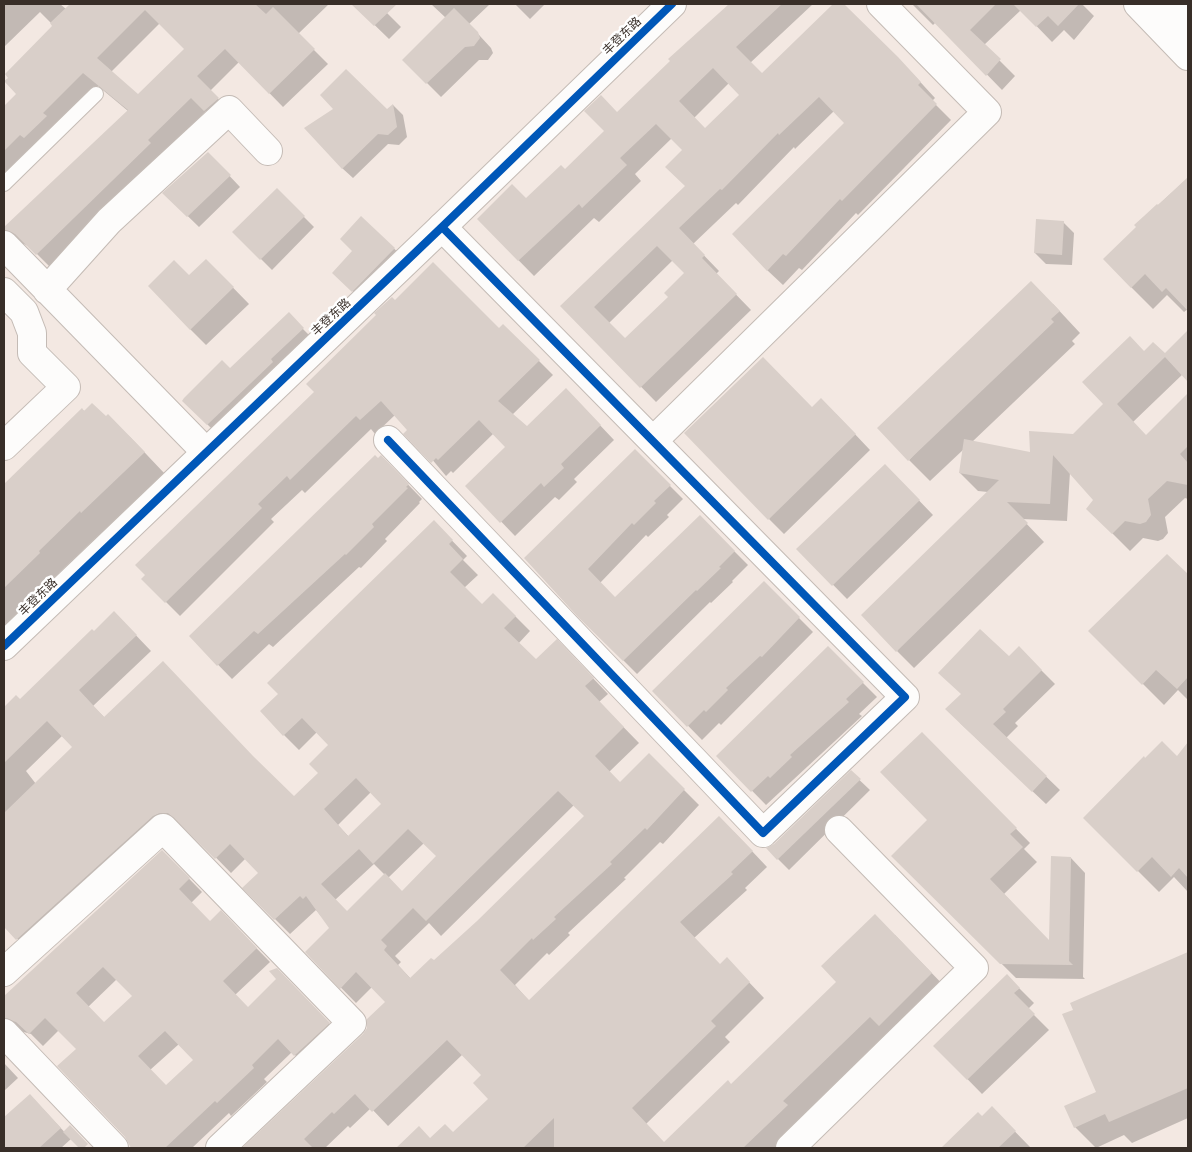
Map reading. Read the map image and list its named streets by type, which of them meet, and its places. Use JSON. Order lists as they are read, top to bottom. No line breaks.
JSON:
{"streets":{"street":["丰登东路"]}}
